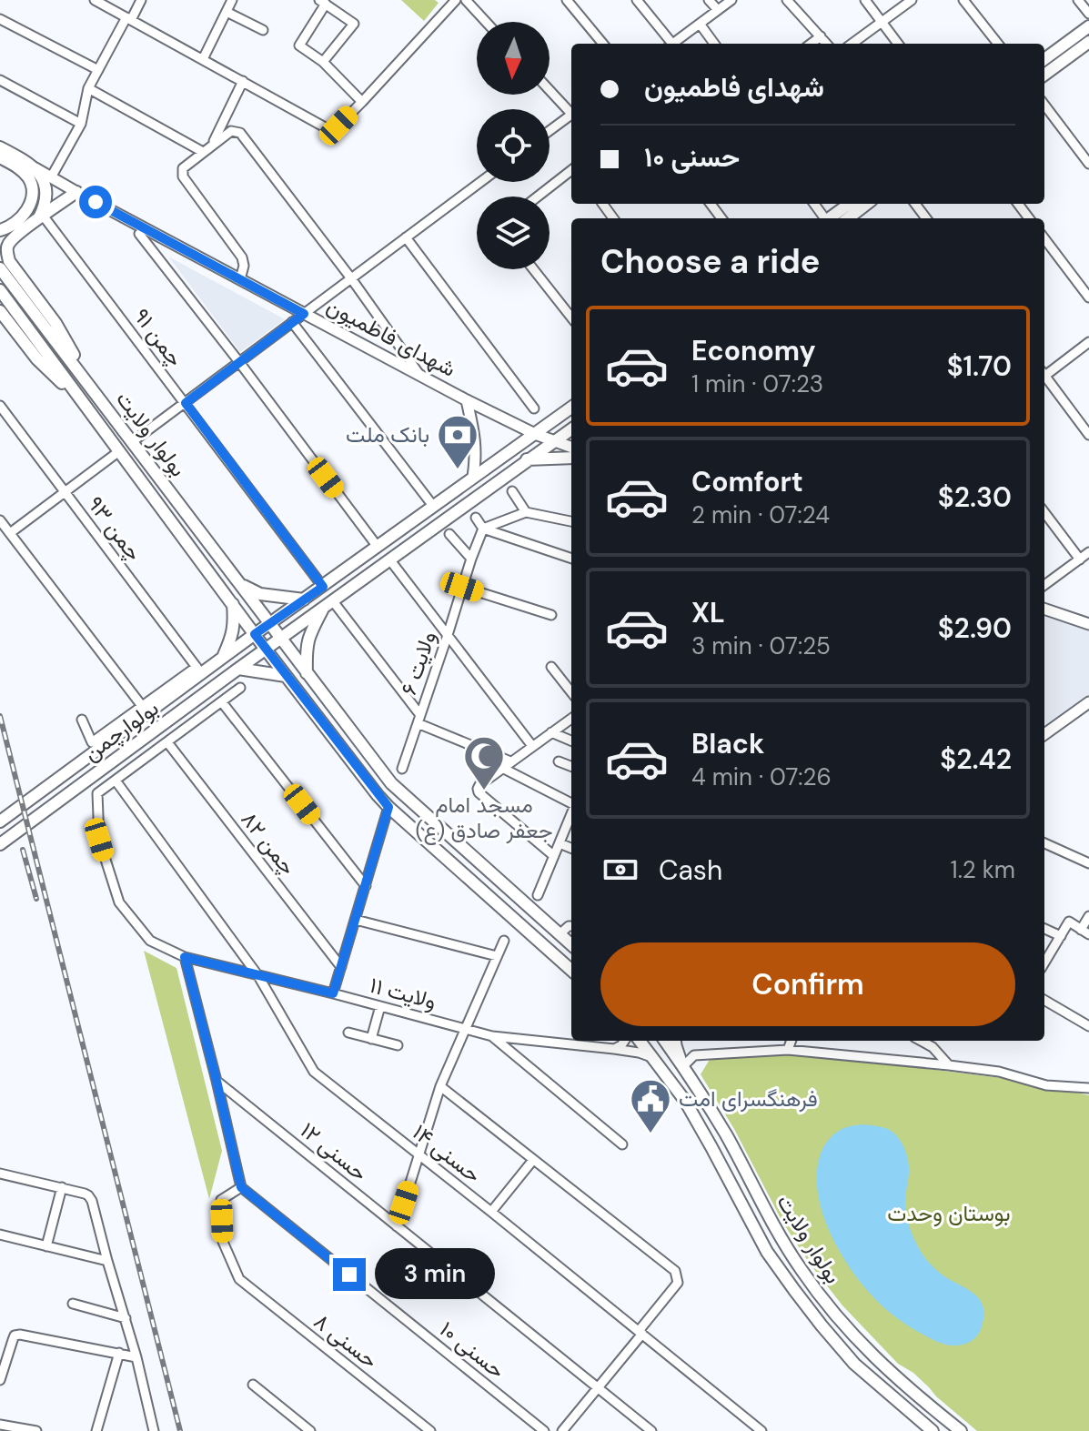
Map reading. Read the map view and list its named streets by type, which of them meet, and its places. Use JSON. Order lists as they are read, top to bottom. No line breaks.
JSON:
{"streets":{"main road":["شهدای فاطمیون","بولوار ولایت","بولوارچمن"],"street":["چمن ۹۱","چمن ۹۳","ولایت ۶","چمن ۸۲","ولایت ۱۱","حسنی ۱۲","حسنی ۱۴","حسنی ۸","حسنی ۱۰"]},"crossings":[["بولوار ولایت","بولوارچمن"],["بولوار ولایت","ولایت ۱۱"],["چمن ۹۳","بولوارچمن"],["ولایت ۱۱","حسنی ۱۴"],["حسنی ۸","حسنی ۱۰"]],"parks":["بوستان وحدت"],"places":{"bank":["بانک ملت"],"mosque":["مسجد امام جعفر صادق (ع)"],"public building":["فرهنگسرای امت"]},"north":"bottom","page":{"banner":["شهدای فاطمیون","حسنی ۱۰"],"heading":"Choose a ride","list":[{"name":"Economy","note":"1 min · 07:23","value":"$1.70"},{"name":"Comfort","note":"2 min · 07:24","value":"$2.30"},{"name":"XL","note":"3 min · 07:25","value":"$2.90"},{"name":"Black","note":"4 min · 07:26","value":"$2.42"}],"pay":["Cash","1.2 km"],"buttons":"Confirm","bubble":"3 min"}}
